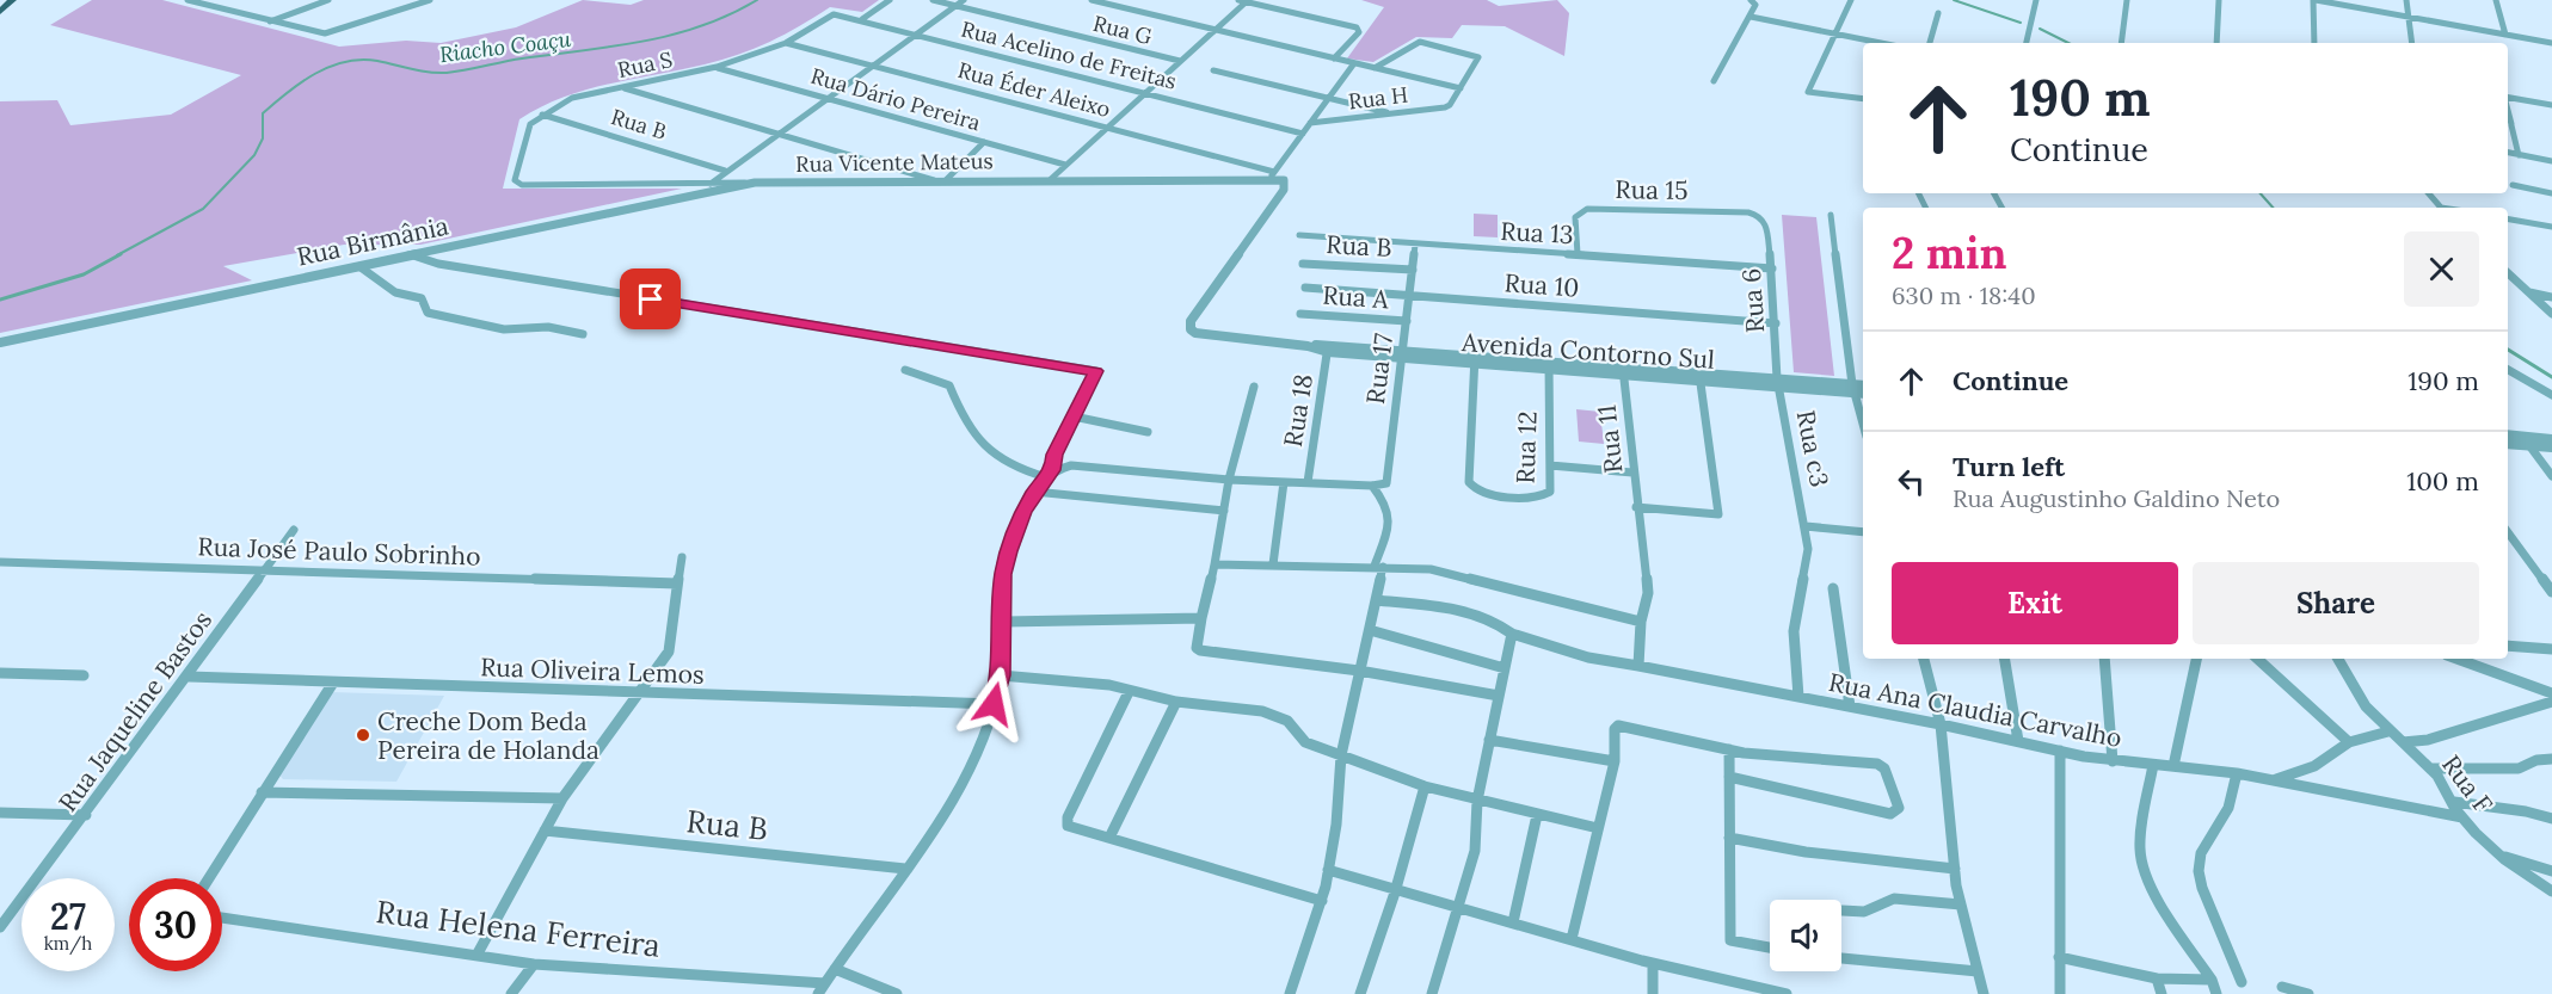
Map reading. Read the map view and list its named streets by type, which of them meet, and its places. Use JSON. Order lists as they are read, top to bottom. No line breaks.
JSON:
{"streets":{"street":["Rua G","Rua Acelino de Freitas","Rua S","Rua Éder Aleixo","Rua H","Rua Dário Pereira","Rua B","Rua Vicente Mateus","Rua 15","Rua 13","Rua Birmânia","Rua 10","Rua A","Rua 6","Avenida Contorno Sul","Rua 17","Rua 18","Rua 11","Rua 12","Rua c3","Rua José Paulo Sobrinho","Rua Oliveira Lemos","Rua Ana Claudia Carvalho","Rua Jaqueline Bastos","Rua F","Rua Helena Ferreira"]},"crossings":[["Rua Acelino de Freitas","Rua S"],["Rua S","Rua Éder Aleixo"],["Rua S","Rua Dário Pereira"],["Rua S","Rua B"],["Rua S","Rua Vicente Mateus"],["Rua Éder Aleixo","Rua Vicente Mateus"],["Rua Éder Aleixo","Avenida Contorno Sul"],["Rua B","Rua Vicente Mateus"],["Rua B","Rua 17"],["Rua Vicente Mateus","Rua Birmânia"],["Rua Vicente Mateus","Avenida Contorno Sul"],["Rua 15","Rua 13"],["Rua 15","Rua 6"],["Rua 13","Rua 6"],["Rua 13","Rua 17"],["Rua 10","Rua 6"],["Rua 10","Rua 17"],["Rua A","Rua 17"],["Rua 6","Avenida Contorno Sul"],["Rua 6","Rua c3"],["Avenida Contorno Sul","Rua 17"],["Avenida Contorno Sul","Rua 18"],["Avenida Contorno Sul","Rua 11"],["Avenida Contorno Sul","Rua 12"],["Avenida Contorno Sul","Rua c3"],["Rua c3","Rua Ana Claudia Carvalho"],["Rua José Paulo Sobrinho","Rua Jaqueline Bastos"],["Rua Oliveira Lemos","Rua Jaqueline Bastos"],["Rua Ana Claudia Carvalho","Rua F"]],"water":["Riacho Coaçu"],"places":["Creche Dom Beda Pereira de Holanda"],"page":{"turn":["190 m","Continue"],"heading":["2 min","630 m · 18:40"],"list":[{"name":"Continue","value":"190 m"},{"name":"Turn left","note":"Rua Augustinho Galdino Neto","value":"100 m"}],"buttons":["Exit","Share"],"speed":"27 km/h","limit":"30"}}
